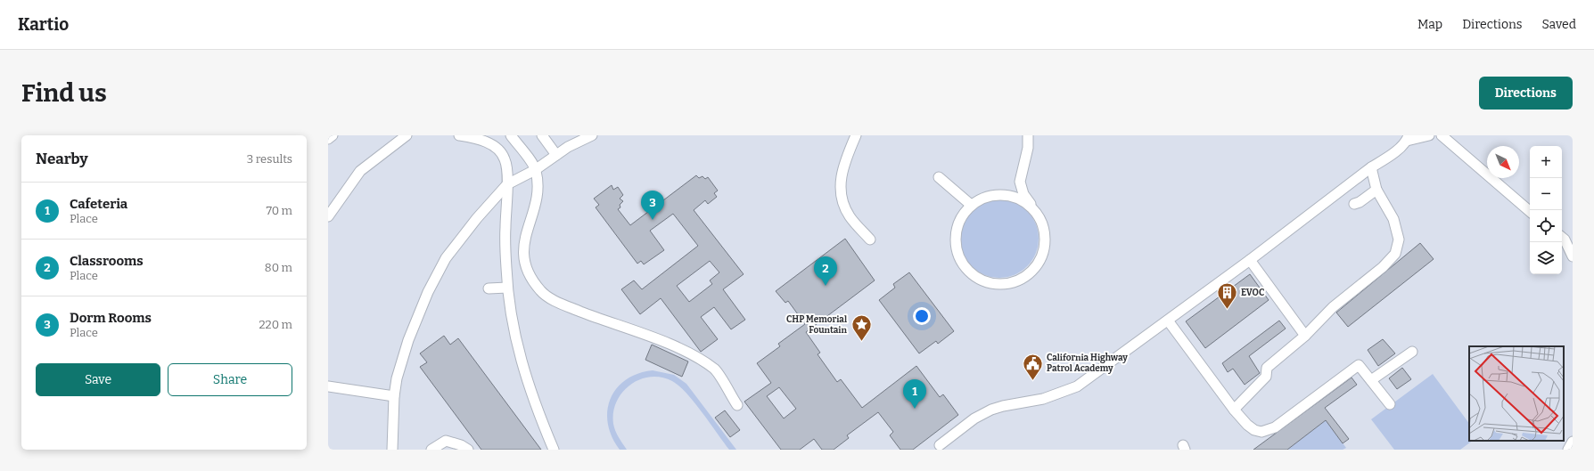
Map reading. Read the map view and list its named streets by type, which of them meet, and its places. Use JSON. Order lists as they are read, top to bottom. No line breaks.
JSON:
{"places":{"building":["EVOC"],"place":["CHP Memorial Fountain"],"public building":["California Highway Patrol Academy"]},"north":"bottom right","page":{"header":"Kartio","nav":["Map","Directions","Saved"],"buttons":["Directions",["Save","Share"]],"title":"Find us","heading":["Nearby","3 results"],"map_buttons":["+","−"],"list":[{"mark":"1","name":"Cafeteria","note":"Place","value":"70 m"},{"mark":"2","name":"Classrooms","note":"Place","value":"80 m"},{"mark":"3","name":"Dorm Rooms","note":"Place","value":"220 m"}],"pins":["3","2","1"]}}
